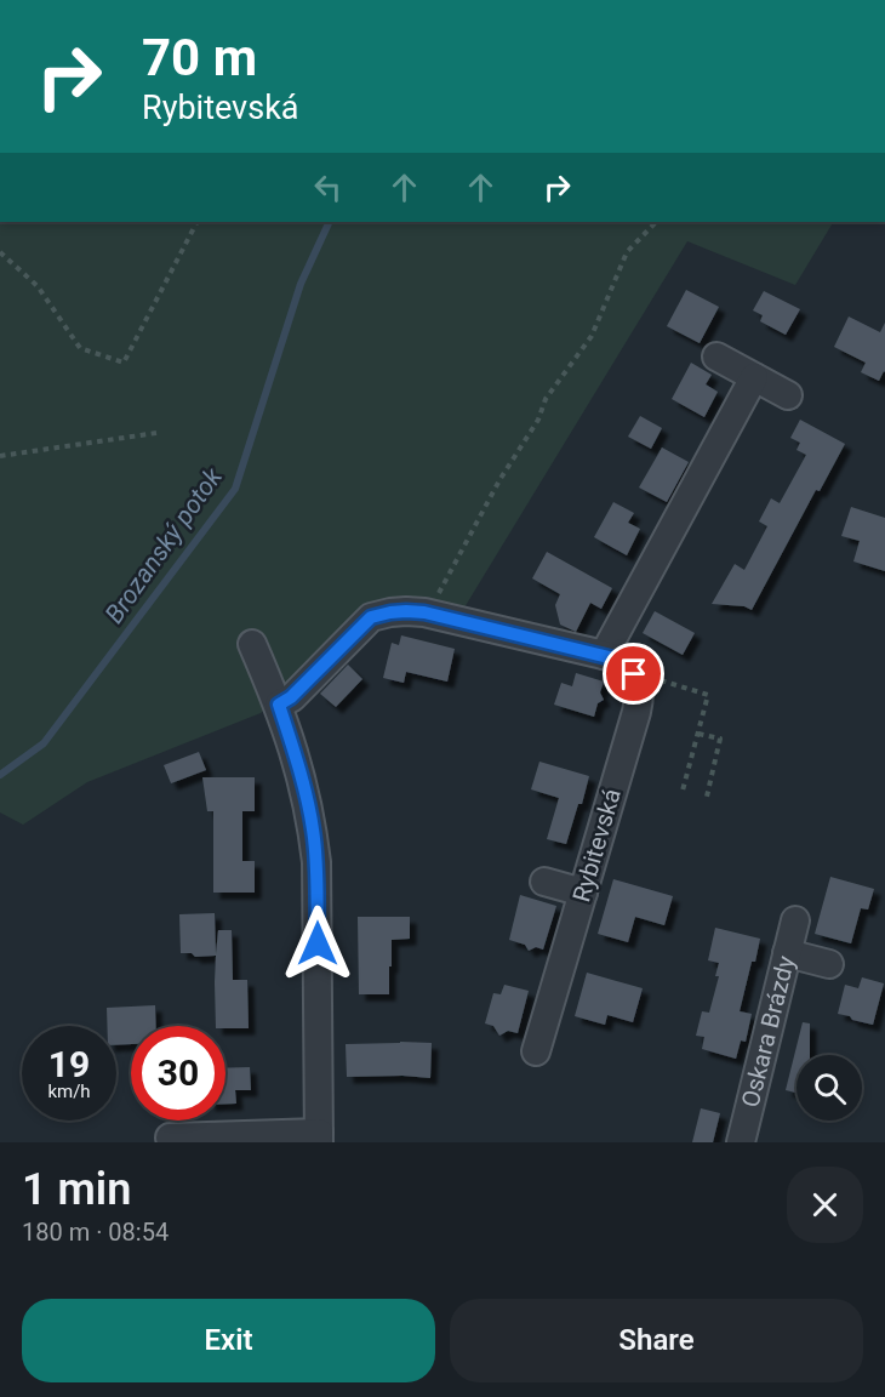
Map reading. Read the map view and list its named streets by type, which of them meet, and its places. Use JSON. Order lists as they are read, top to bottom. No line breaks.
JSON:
{"streets":{"street":["Rybitevská","Oskara Brázdy"]},"water":["Brozanský potok"],"page":{"turn":["70 m","Rybitevská"],"speed":"19 km/h","limit":"30","heading":["1 min","180 m · 08:54"],"buttons":["Exit","Share"]}}
